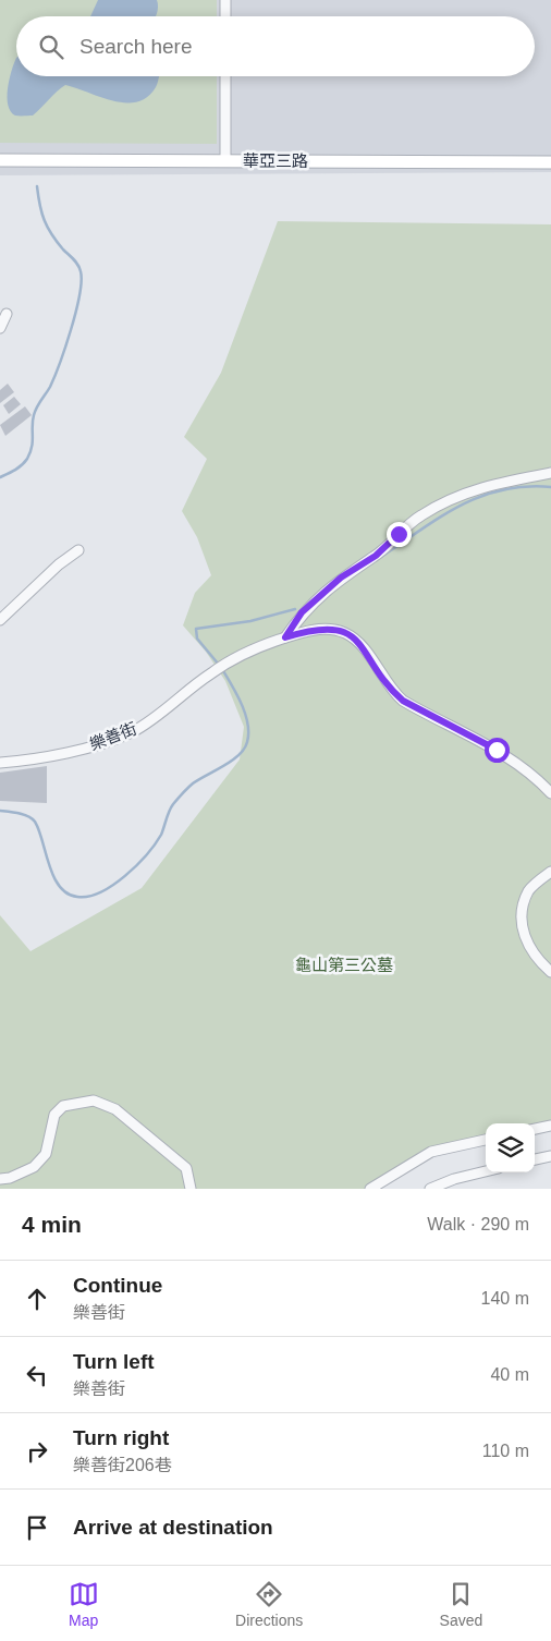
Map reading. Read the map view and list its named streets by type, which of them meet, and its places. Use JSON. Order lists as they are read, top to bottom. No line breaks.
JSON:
{"streets":{"street":["華亞三路","樂善街"]},"parks":["龜山第三公墓"],"page":{"search":"Search here","heading":["4 min","Walk · 290 m"],"list":[["Continue","樂善街","140 m"],["Turn left","樂善街","40 m"],["Turn right","樂善街206巷","110 m"],"Arrive at destination"],"nav":["Map","Directions","Saved"]}}
